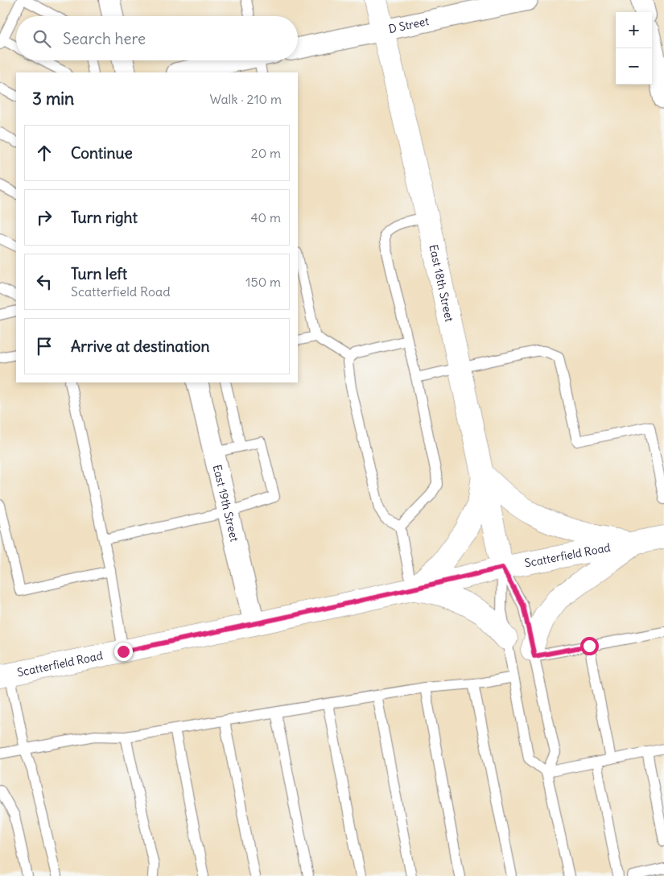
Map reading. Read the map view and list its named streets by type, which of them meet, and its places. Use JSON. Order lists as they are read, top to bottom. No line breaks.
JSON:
{"streets":{"main road":["East 18th Street","Scatterfield Road"],"street":["D Street","East 19th Street"]},"crossings":[["D Street","East 18th Street"],["East 18th Street","Scatterfield Road"],["East 19th Street","Scatterfield Road"]],"page":{"map_buttons":["+","−"],"search":"Search here","heading":["3 min","Walk · 210 m"],"list":[["Continue","20 m"],["Turn right","40 m"],["Turn left","Scatterfield Road","150 m"],"Arrive at destination"]}}
